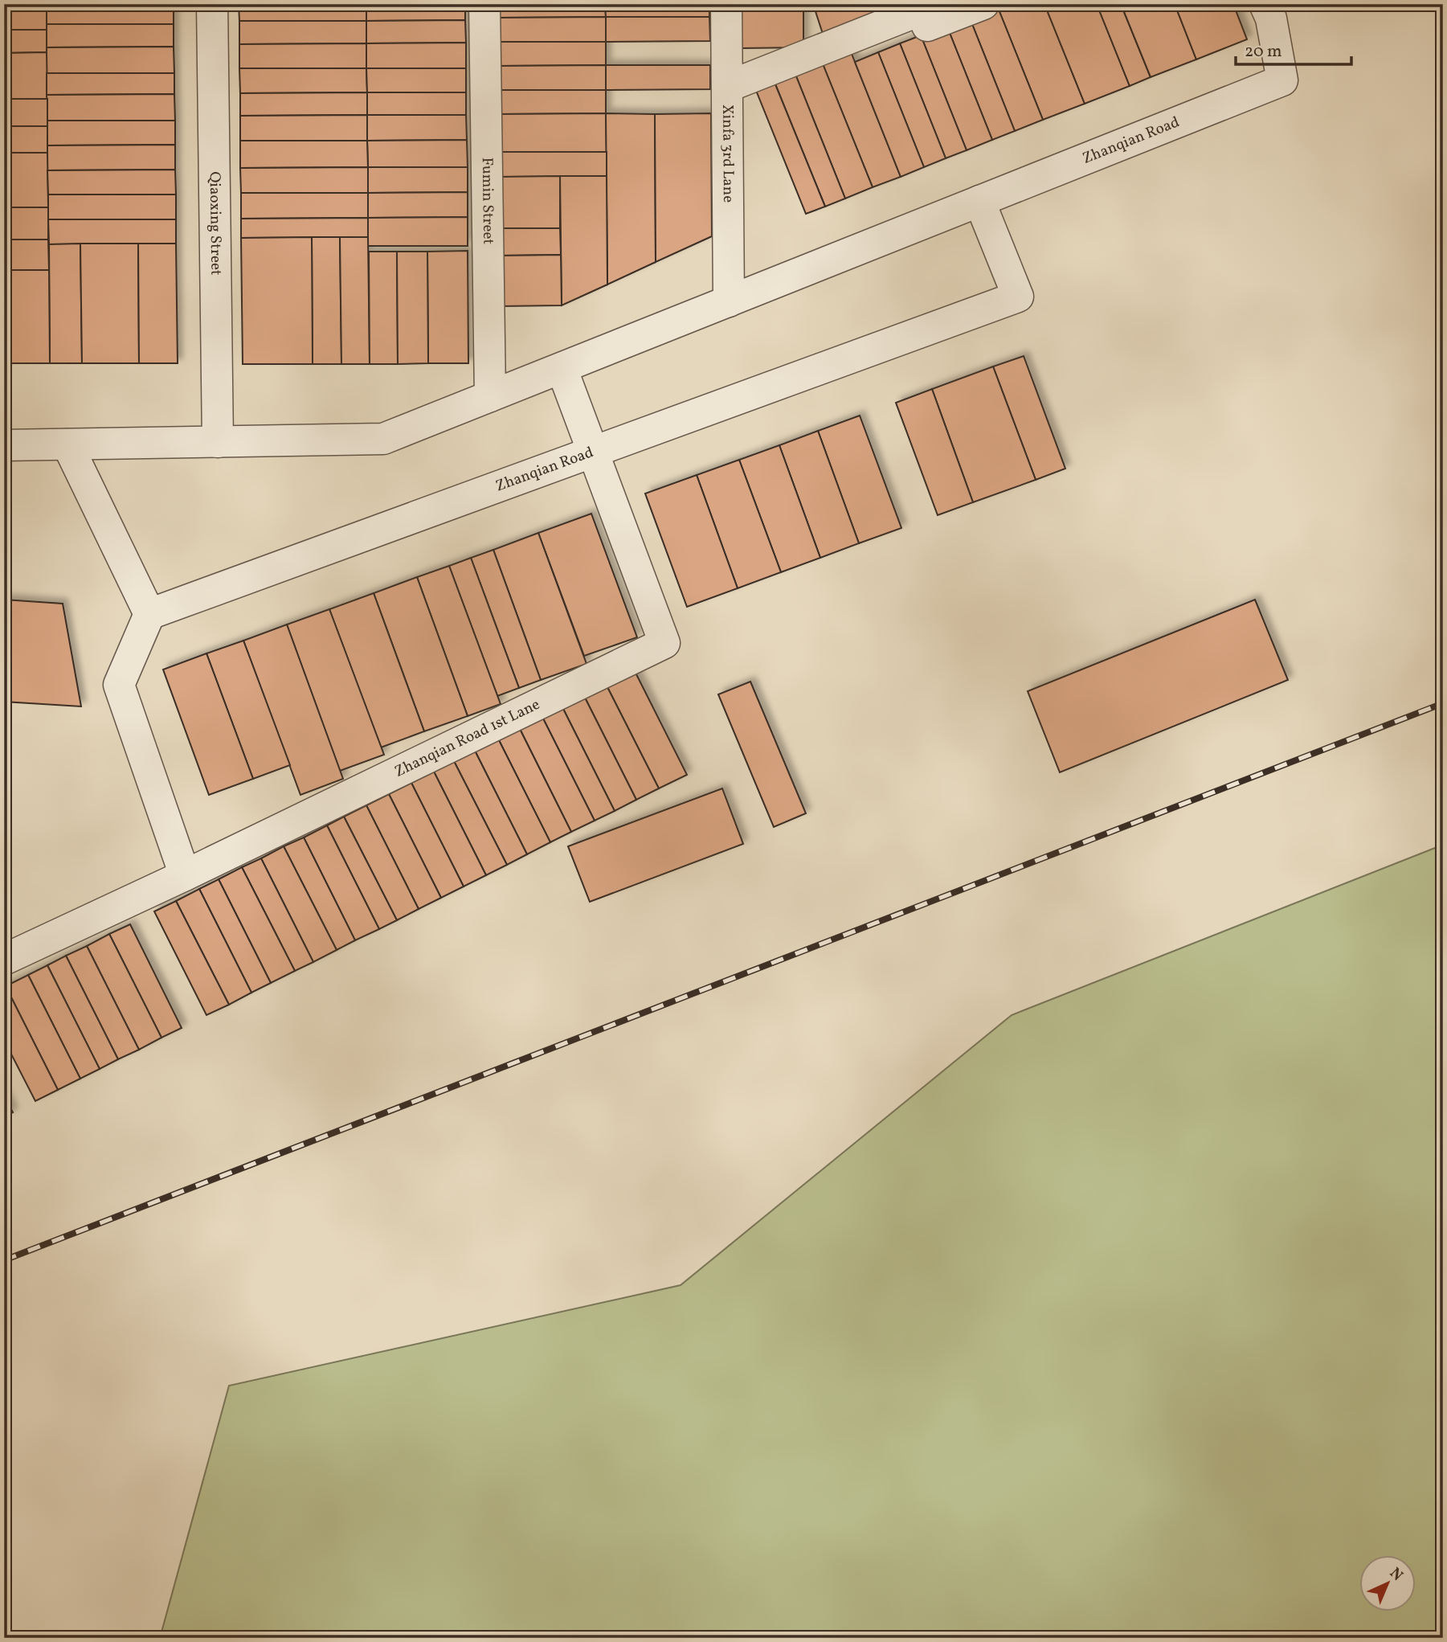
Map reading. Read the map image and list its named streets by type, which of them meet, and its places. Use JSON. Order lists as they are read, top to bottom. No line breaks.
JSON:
{"streets":{"street":["Zhanqian Road","Xinfa 3rd Lane","Fumin Street","Qiaoxing Street","Zhanqian Road 1st Lane"]},"crossings":[["Zhanqian Road","Xinfa 3rd Lane"],["Zhanqian Road","Fumin Street"],["Zhanqian Road","Qiaoxing Street"],["Zhanqian Road","Zhanqian Road 1st Lane"]],"scale_bar":"20 m","north":"top right"}
